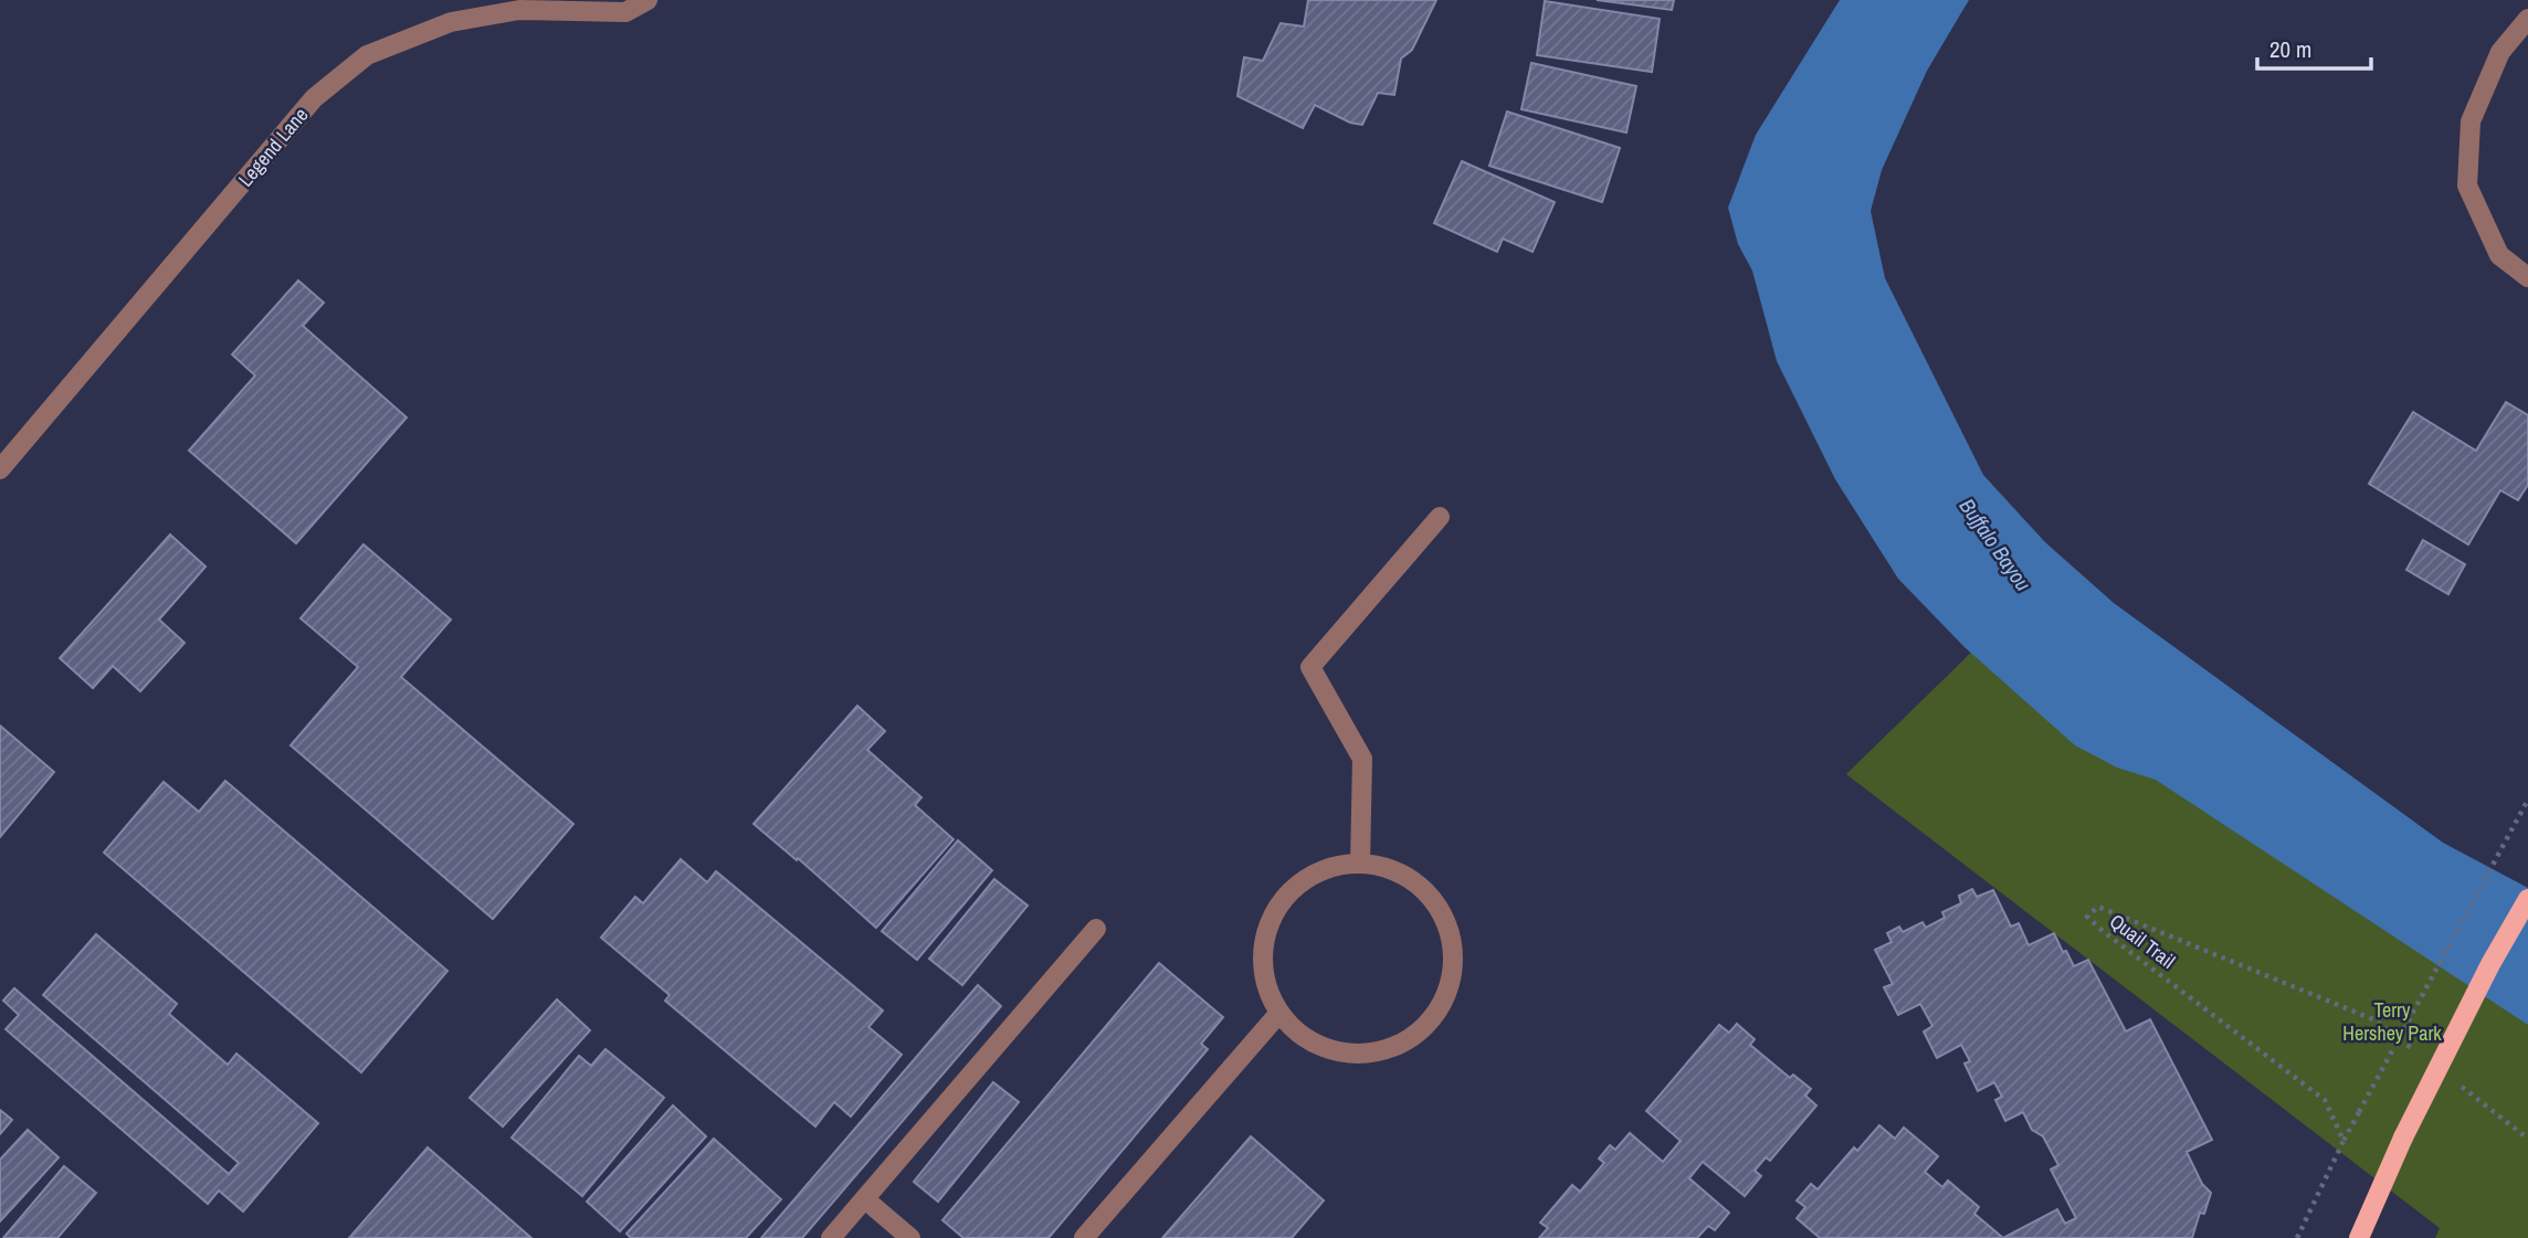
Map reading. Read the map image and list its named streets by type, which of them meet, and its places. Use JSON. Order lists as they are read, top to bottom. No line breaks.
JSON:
{"streets":{"street":["Legend Lane"],"path":["Quail Trail"]},"water":["Buffalo Bayou"],"parks":["Terry Hershey Park"],"scale_bar":"20 m"}
